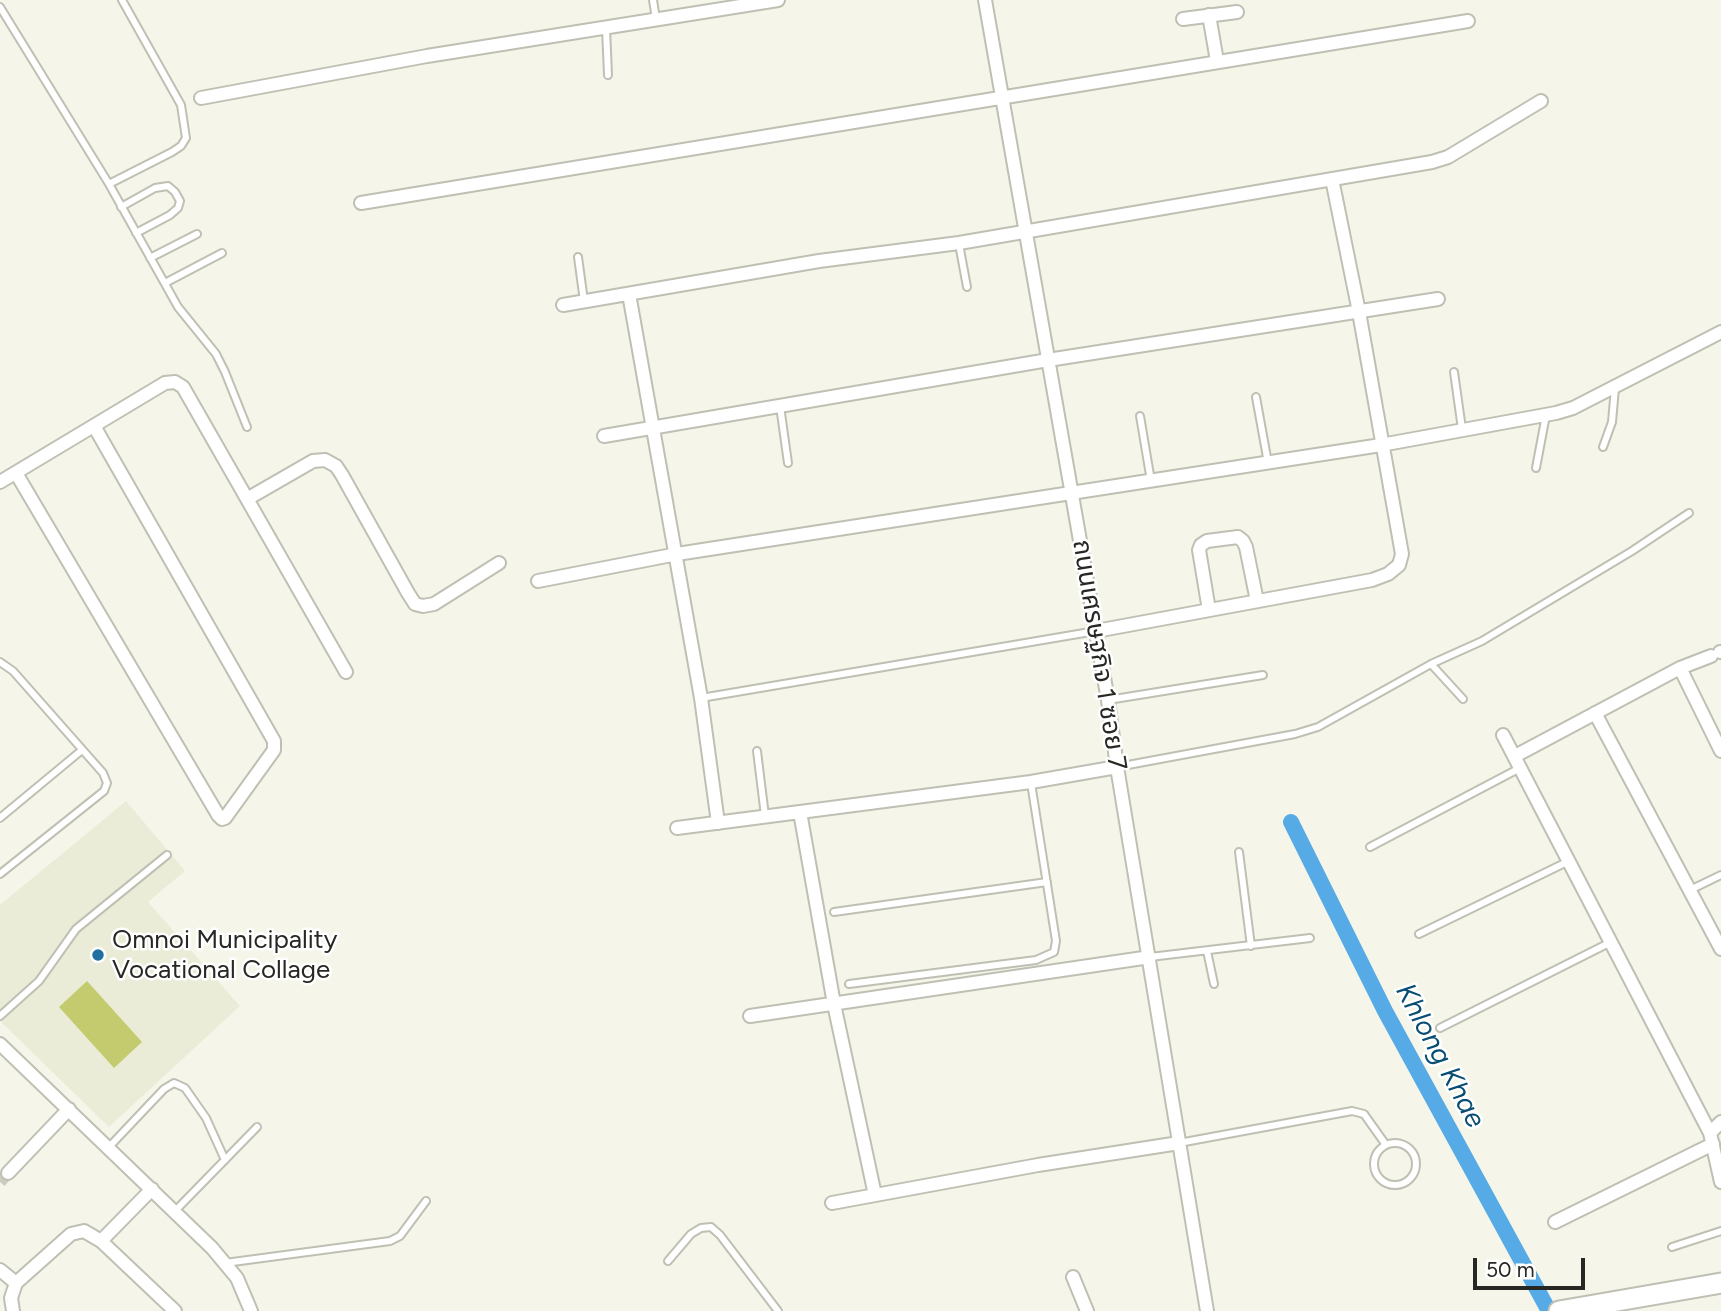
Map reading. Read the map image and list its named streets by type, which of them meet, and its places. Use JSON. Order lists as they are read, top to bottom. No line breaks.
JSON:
{"streets":{"street":["ถนนเศรษฐกิจ 1 ซอย 7"]},"water":["Khlong Khae"],"places":["Omnoi Municipality Vocational Collage"],"scale_bar":"50 m"}
